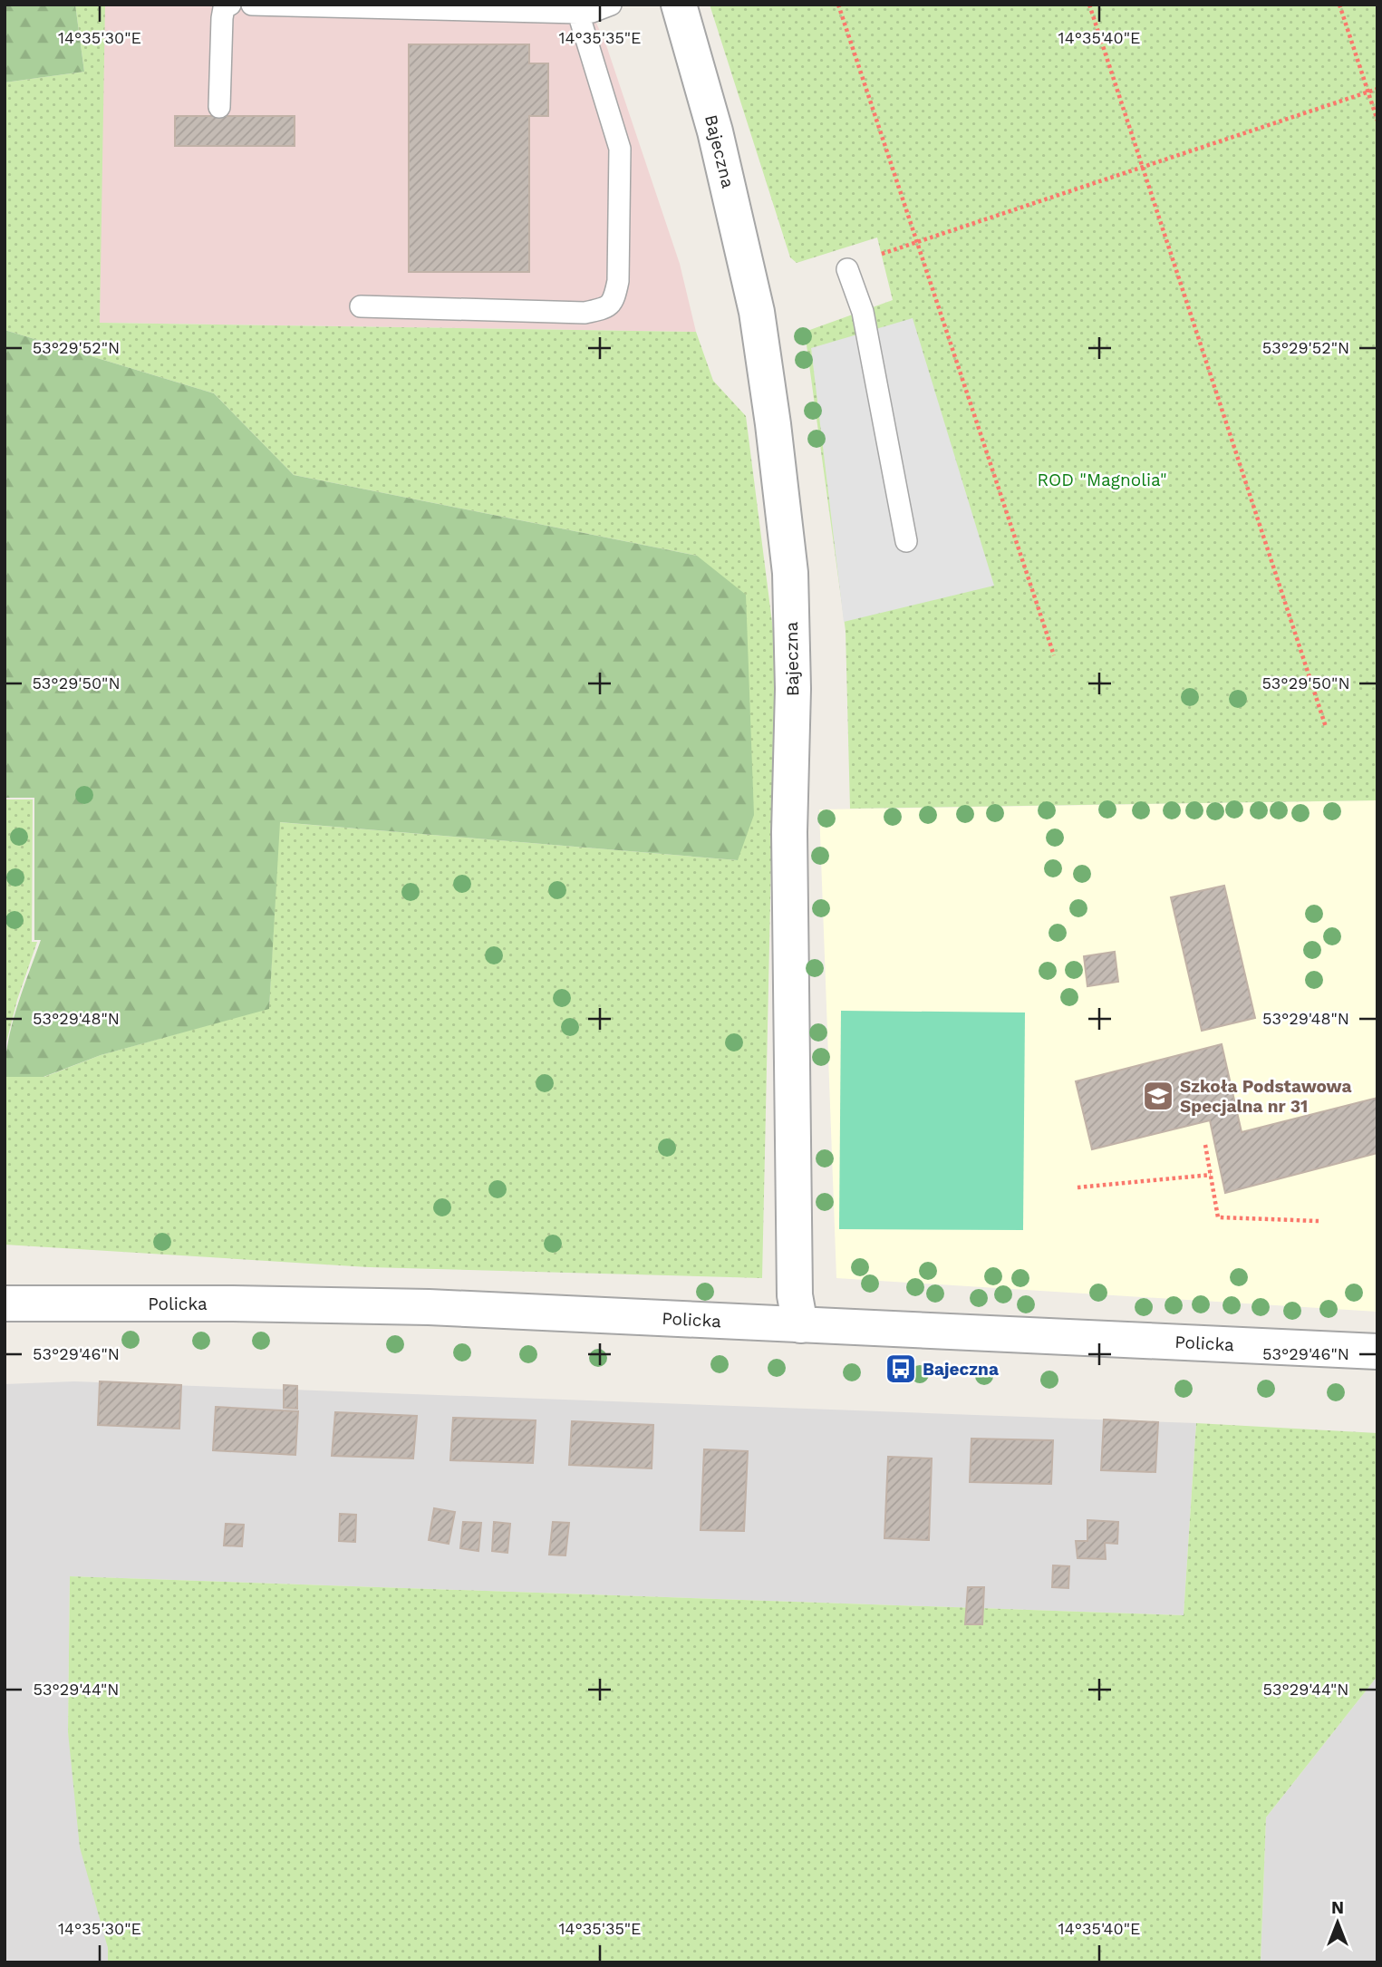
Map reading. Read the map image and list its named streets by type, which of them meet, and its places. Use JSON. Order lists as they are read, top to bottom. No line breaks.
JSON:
{"streets":{"street":["Bajeczna","Policka"]},"crossings":[["Bajeczna","Policka"]],"parks":["ROD \"Magnolia\""],"places":{"school or university":["Szkoła Podstawowa Specjalna nr 31"],"bus stop":["Bajeczna"]},"north":"top","coordinates":["14°35'30\"E","14°35'35\"E","14°35'40\"E","53°29'52\"N","53°29'50\"N","53°29'48\"N","53°29'46\"N","53°29'44\"N"]}
